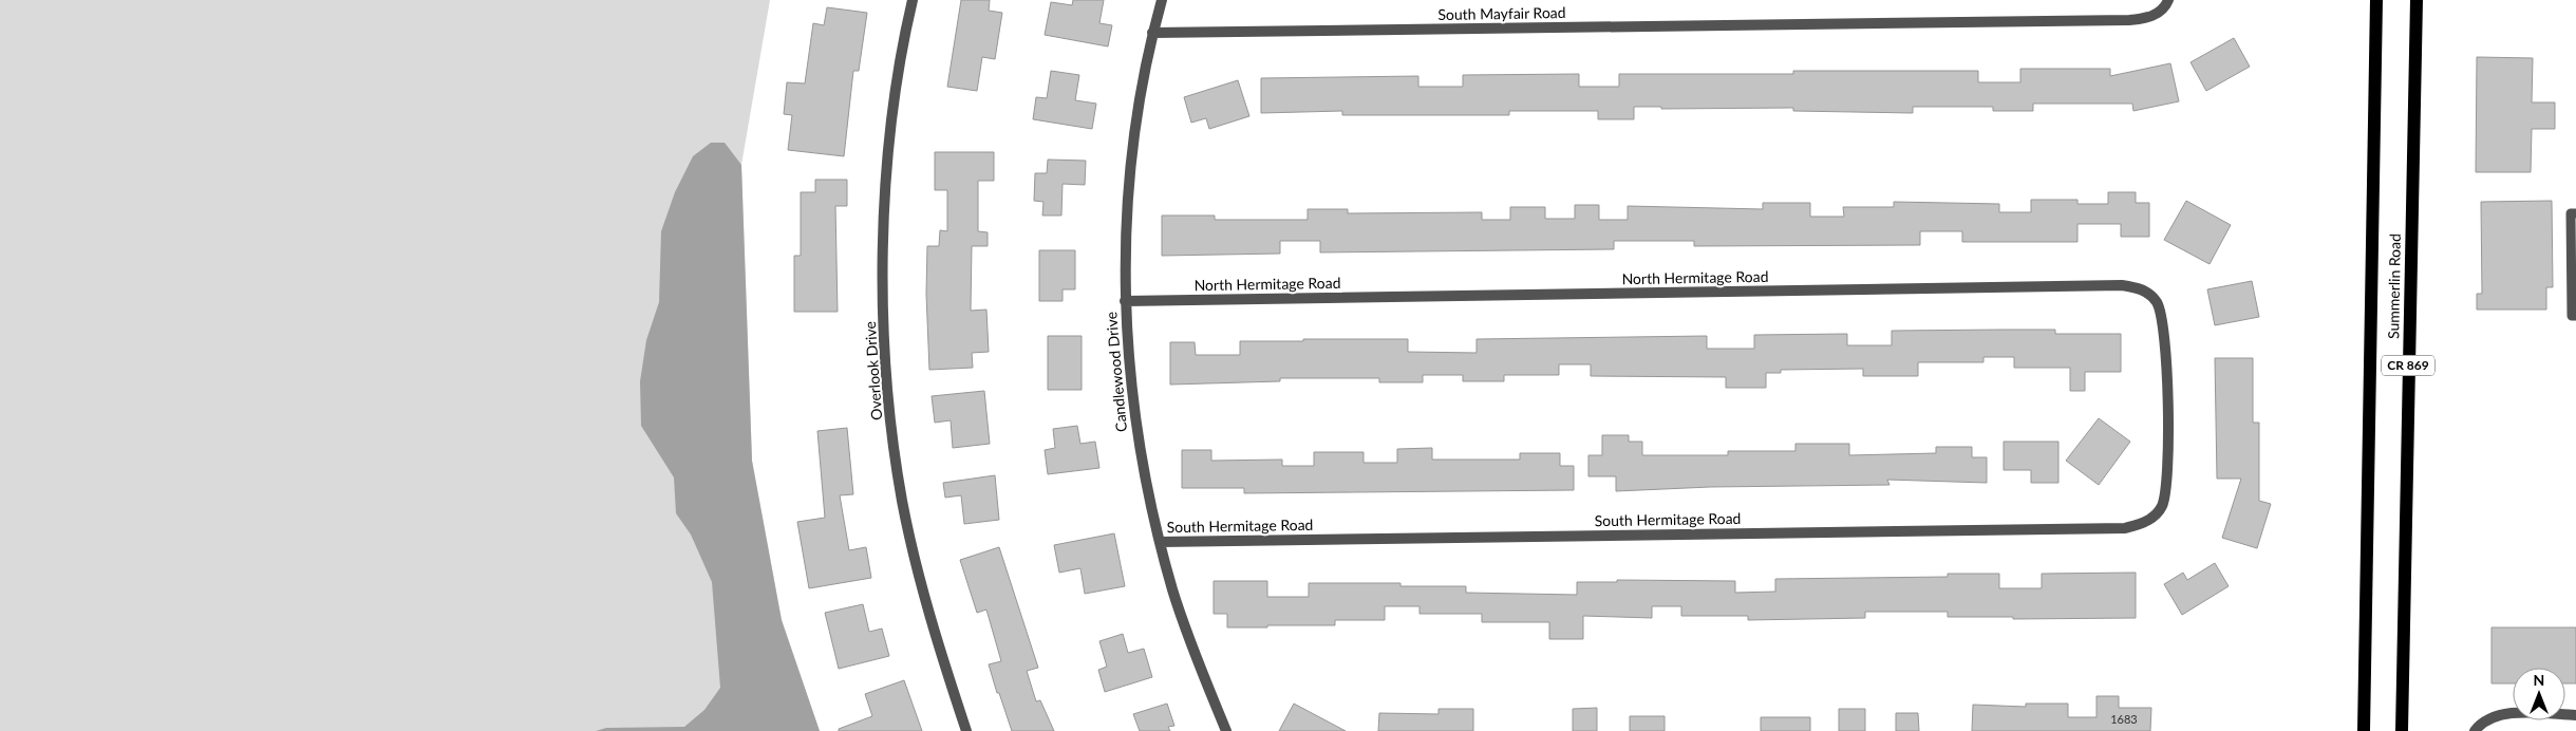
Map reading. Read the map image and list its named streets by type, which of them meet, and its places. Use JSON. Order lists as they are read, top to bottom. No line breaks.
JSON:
{"streets":{"main road":["Summerlin Road","CR 869"],"street":["South Mayfair Road","North Hermitage Road","Overlook Drive","Candlewood Drive","South Hermitage Road"]},"crossings":[["South Mayfair Road","Candlewood Drive"],["North Hermitage Road","Candlewood Drive"],["North Hermitage Road","South Hermitage Road"],["Candlewood Drive","South Hermitage Road"]],"house_numbers":["1683"],"north":"top"}
